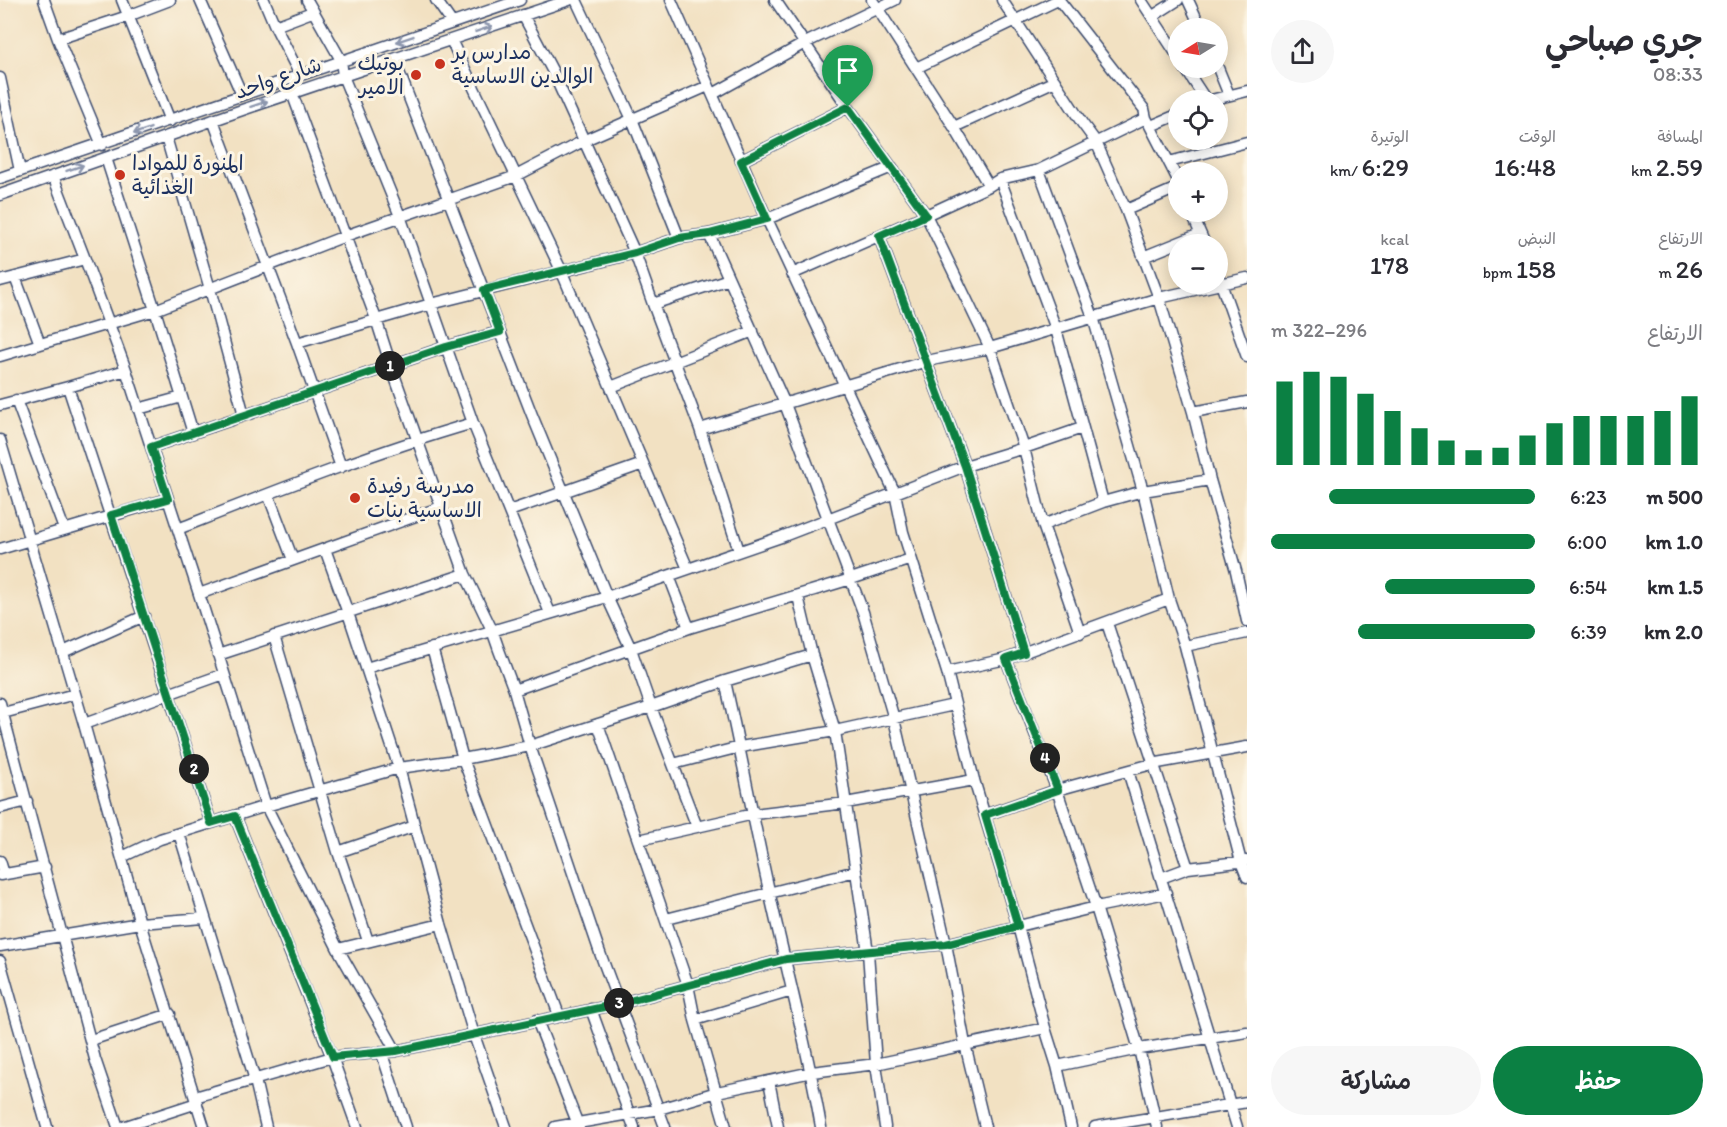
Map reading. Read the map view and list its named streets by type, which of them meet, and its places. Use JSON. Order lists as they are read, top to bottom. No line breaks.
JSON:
{"streets":{"street":["شارع واحد"]},"places":["مدارس بر الوالدين الاساسية","بوتيك الامير","المنورة للموادا الغذائية","مدرسة رفيدة الاساسية بنات"],"north":"left","page":{"heading":["جري صباحي","08:33"],"map_buttons":["+","−"],"stats":[["المسافة","2.59 km"],["الوقت","16:48"],["الوتيرة","6:29 /km"],["الارتفاع","26 m"],["النبض","158 bpm"],["kcal","178"]],"chart":["الارتفاع","296–322 m"],"pins":["1","4","2","3"],"list":[{"name":"500 m","note":"6:23"},{"name":"1.0 km","note":"6:00"},{"name":"1.5 km","note":"6:54"},{"name":"2.0 km","note":"6:39"}],"buttons":["حفظ","مشاركة"]}}
